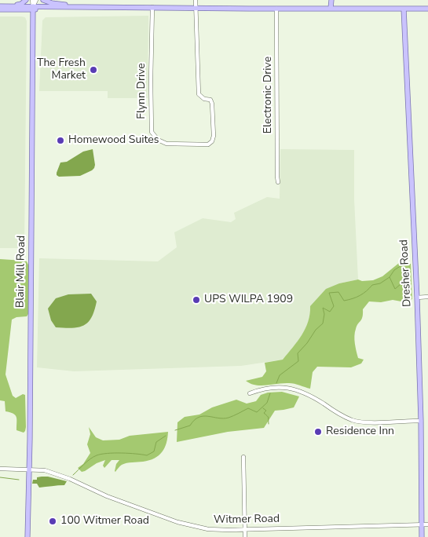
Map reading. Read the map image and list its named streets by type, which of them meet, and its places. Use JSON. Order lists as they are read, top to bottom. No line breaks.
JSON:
{"streets":{"main road":["Blair Mill Road","Dresher Road"],"street":["Flynn Drive","Electronic Drive","Witmer Road"]},"crossings":[["Blair Mill Road","Witmer Road"],["Dresher Road","Witmer Road"]],"places":["The Fresh Market","Homewood Suites","UPS WILPA 1909","Residence Inn","100 Witmer Road"]}
